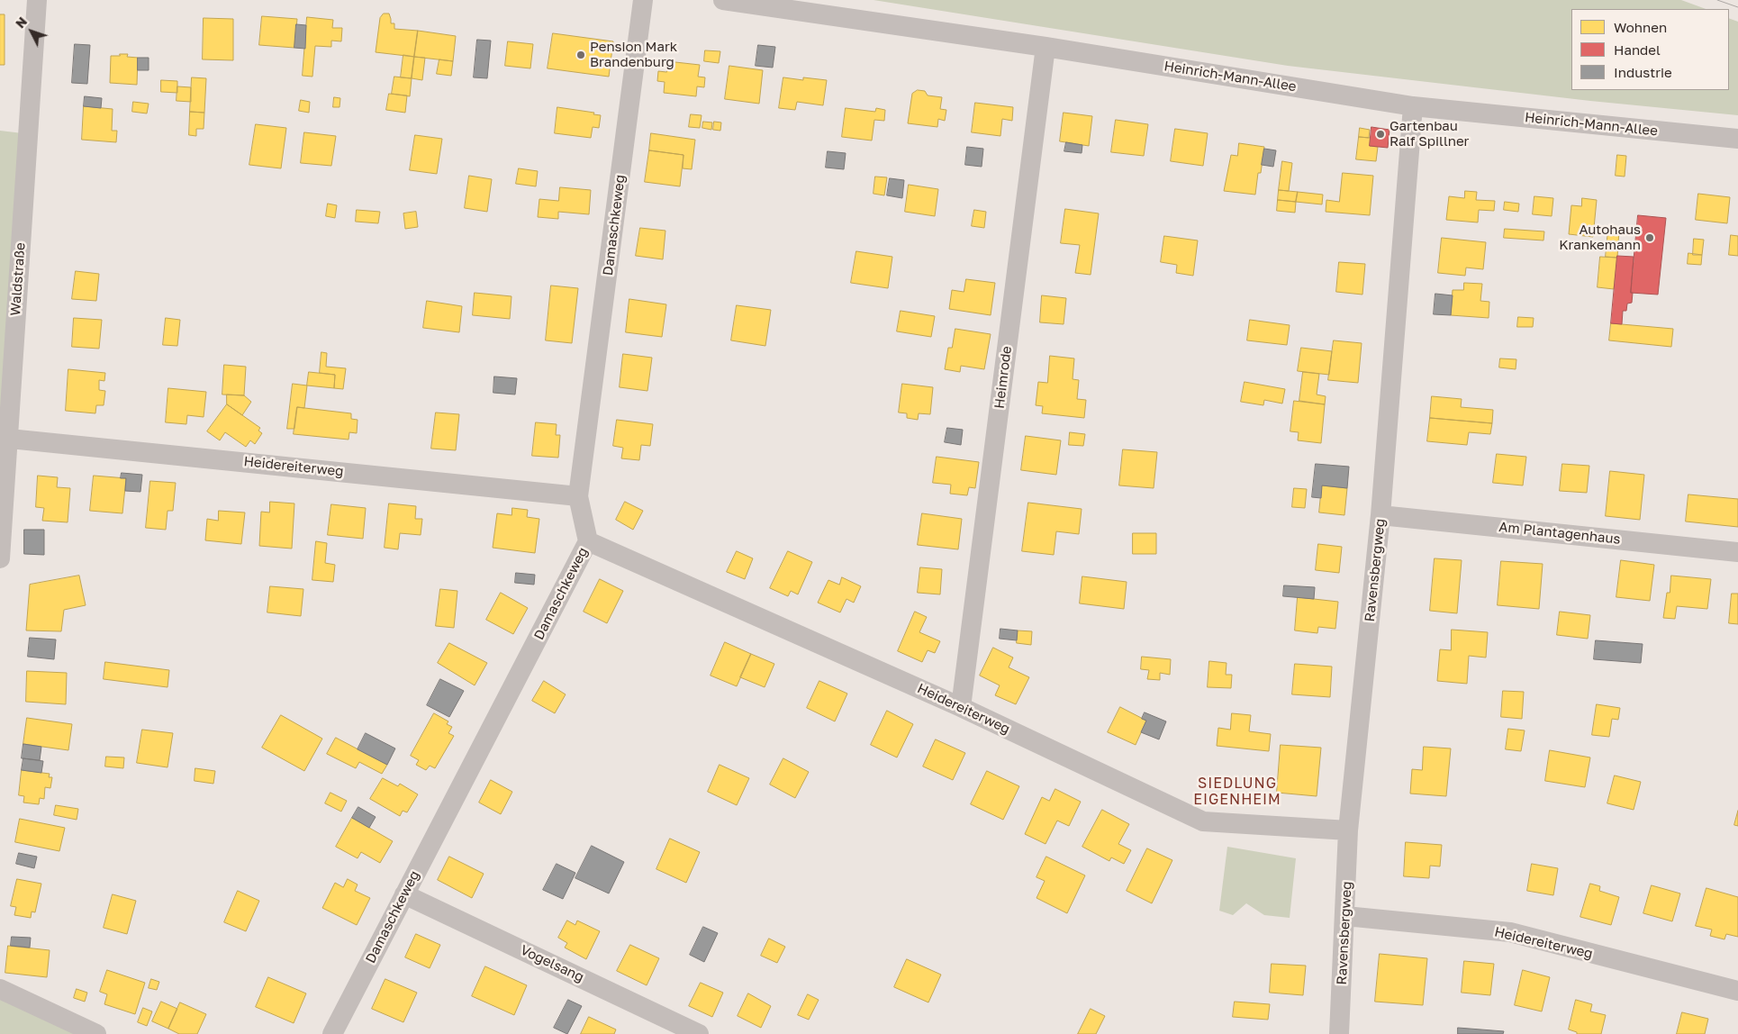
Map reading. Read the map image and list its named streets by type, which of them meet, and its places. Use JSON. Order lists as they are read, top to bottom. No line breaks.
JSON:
{"streets":{"street":["Heinrich-Mann-Allee","Damaschkeweg","Waldstraße","Heimrode","Heidereiterweg","Am Plantagenhaus","Ravensbergweg","Vogelsang"]},"crossings":[["Heinrich-Mann-Allee","Heimrode"],["Heinrich-Mann-Allee","Ravensbergweg"],["Damaschkeweg","Heidereiterweg"],["Damaschkeweg","Vogelsang"],["Waldstraße","Heidereiterweg"],["Heimrode","Heidereiterweg"],["Heidereiterweg","Ravensbergweg"],["Am Plantagenhaus","Ravensbergweg"]],"districts":["SIEDLUNG EIGENHEIM"],"places":["Pension Mark Brandenburg","Gartenbau Ralf Spillner","Autohaus Krankemann"],"legend":["Wohnen","Handel","Industrie"],"north":"top left"}
